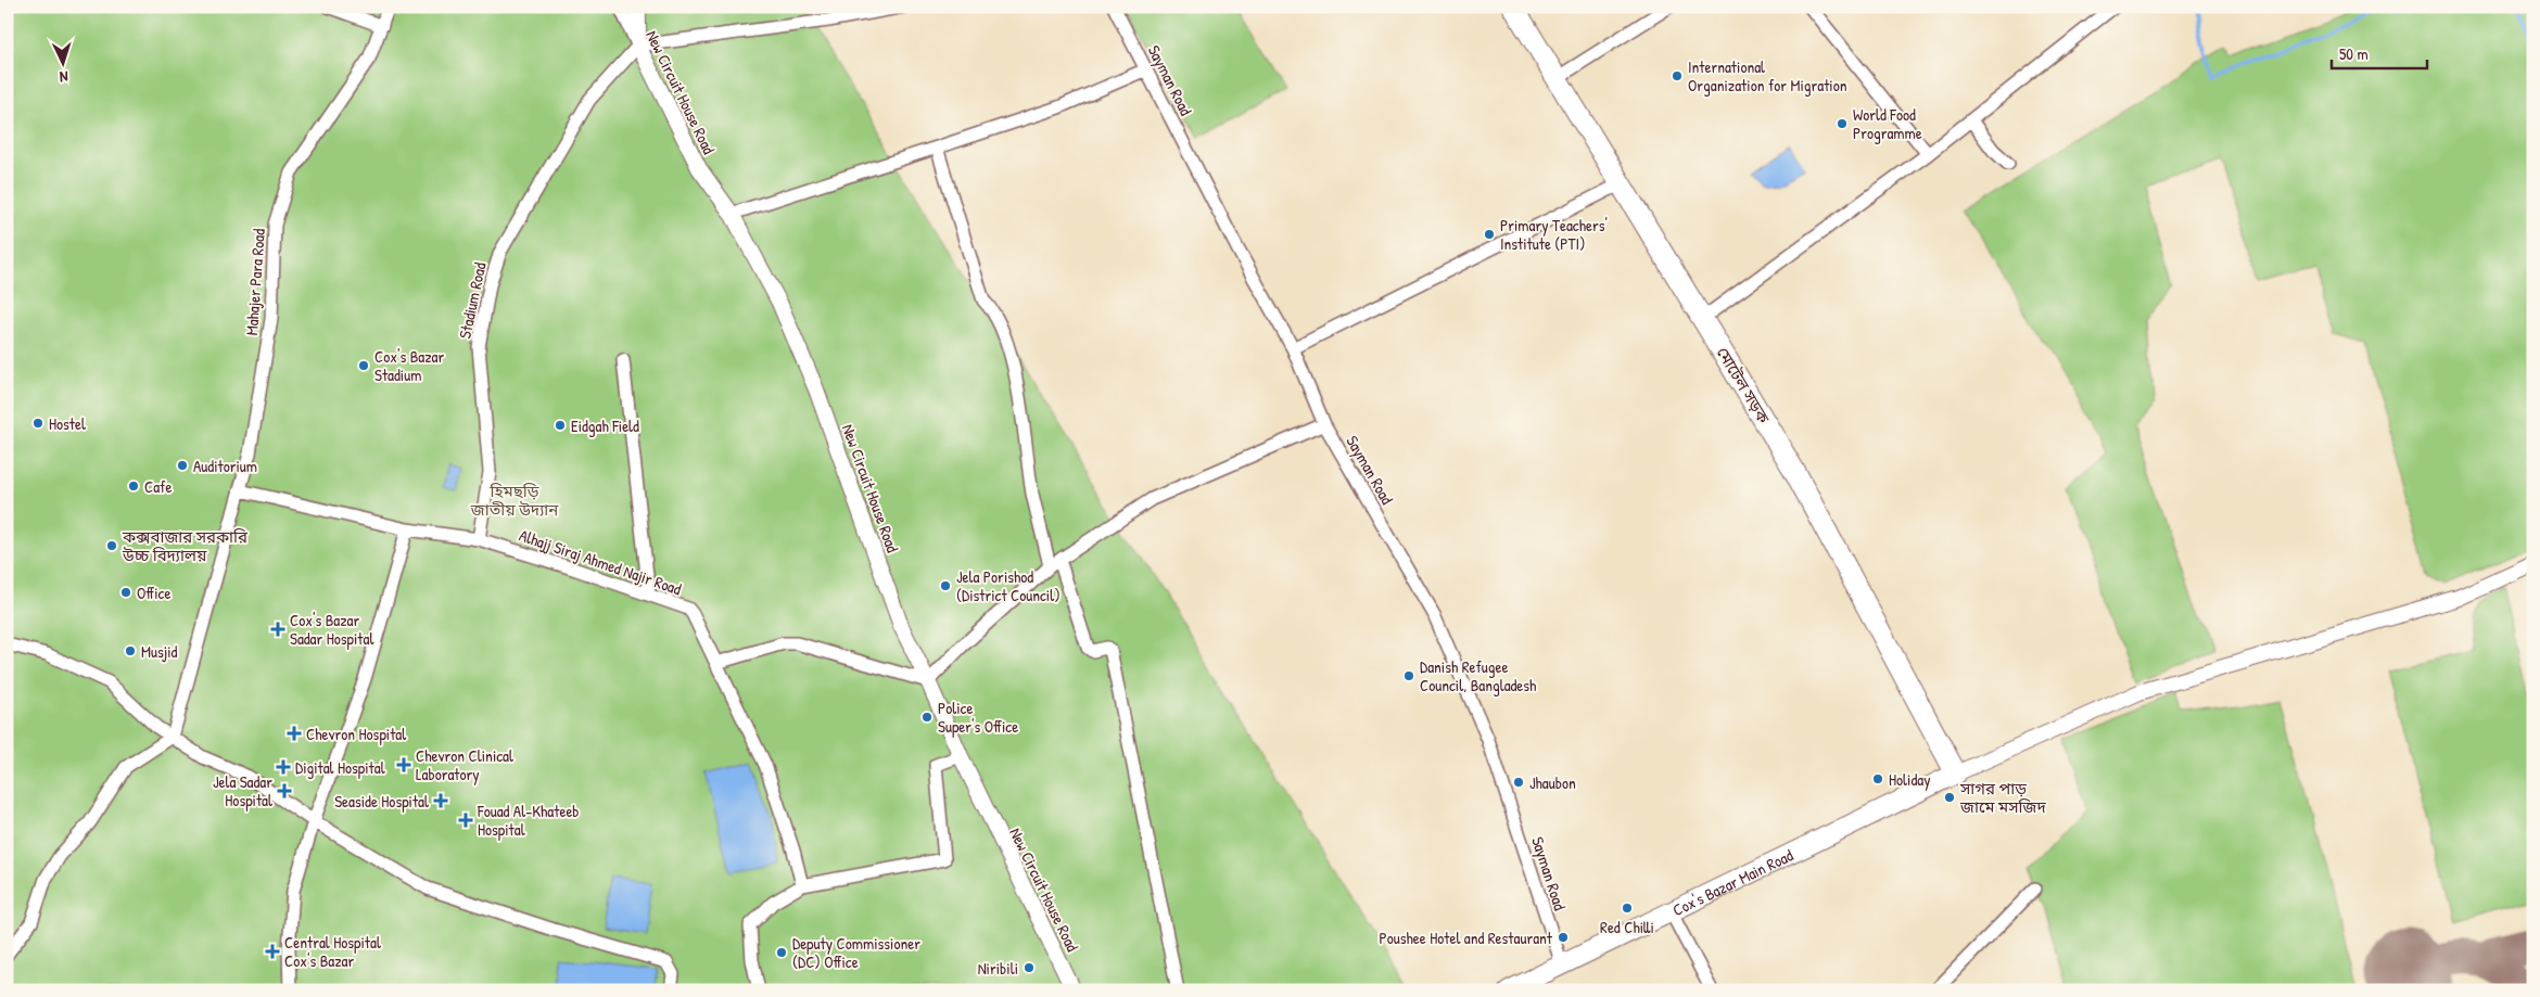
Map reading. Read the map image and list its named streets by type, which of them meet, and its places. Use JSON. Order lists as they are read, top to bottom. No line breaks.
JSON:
{"streets":{"highway":["মোটেল সড়ক"],"main road":["Cox's Bazar Main Road"],"street":["Sayman Road","New Circuit House Road","Mahajer Para Road","Stadium Road","Alhajj Siraj Ahmed Najir Road"]},"crossings":[["Sayman Road","Cox's Bazar Main Road"],["New Circuit House Road","Stadium Road"],["Mahajer Para Road","Alhajj Siraj Ahmed Najir Road"],["Stadium Road","Alhajj Siraj Ahmed Najir Road"],["মোটেল সড়ক","Cox's Bazar Main Road"]],"parks":["হিমছড়ি জাতীয় উদ্যান"],"places":{"other":["International Organization for Migration","World Food Programme","Primary Teachers' Institute (PTI)","Cox's Bazar Stadium","Hostel","Eidgah Field","Auditorium","Cafe","কক্সবাজার সরকারি উচ্চ বিদ্যালয়","Jela Porishod (District Council)","Office","Musjid","Danish Refugee Council, Bangladesh","Police Super's Office","Holiday","Jhaubon","সাগর পাড় জামে মসজিদ","Red Chilli","Poushee Hotel and Restaurant","Deputy Commissioner (DC) Office","Niribili"],"health":["Cox's Bazar Sadar Hospital","Chevron Hospital","Chevron Clinical Laboratory","Digital Hospital","Jela Sadar Hospital","Seaside Hospital","Fouad Al-Khateeb Hospital","Central Hospital Cox's Bazar"]},"scale_bar":"50 m","north":"bottom"}
